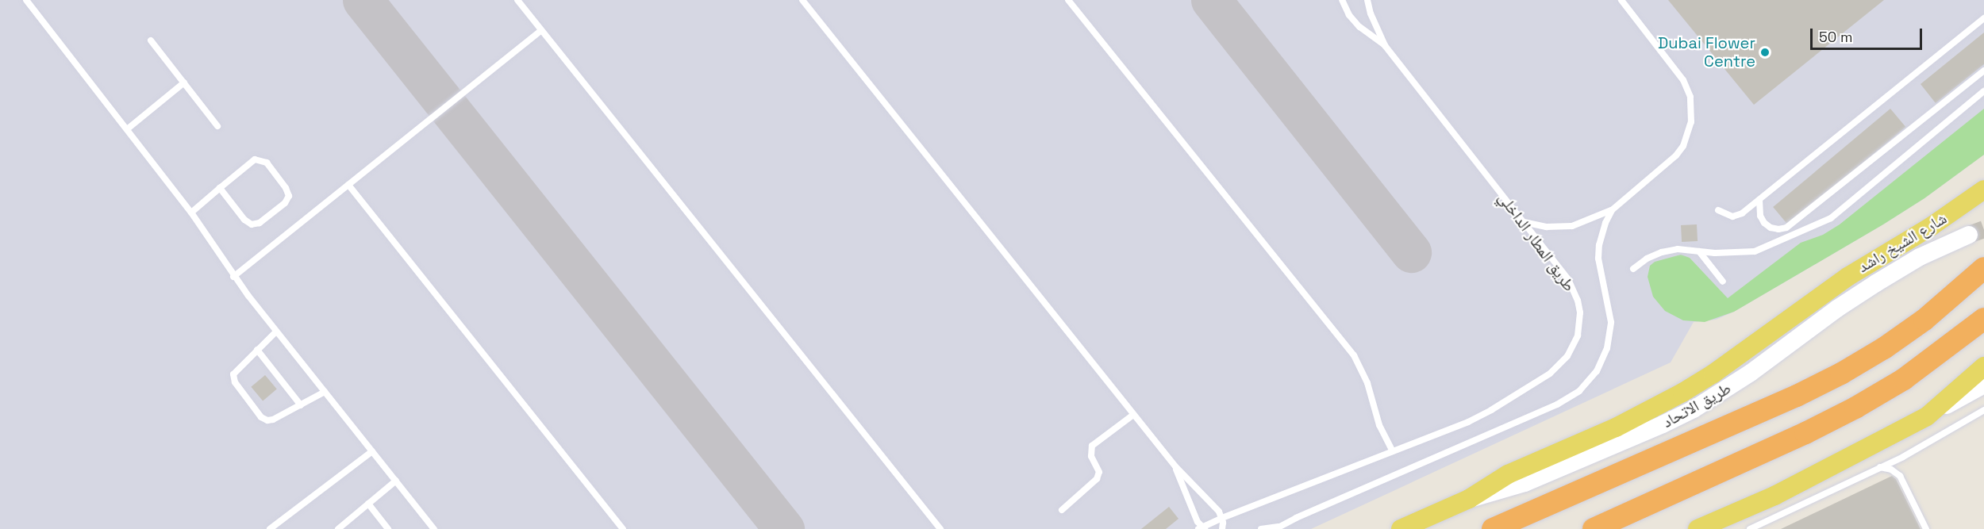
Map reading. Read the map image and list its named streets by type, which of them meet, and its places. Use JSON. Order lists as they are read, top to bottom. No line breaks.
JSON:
{"streets":{"highway":["طريق الاتحاد"],"main road":["شارع الشيخ راشد"],"lane":["طريق المطار الداخلي"]},"crossings":[["شارع الشيخ راشد","طريق الاتحاد"]],"places":["Dubai Flower Centre"],"scale_bar":"50 m"}
